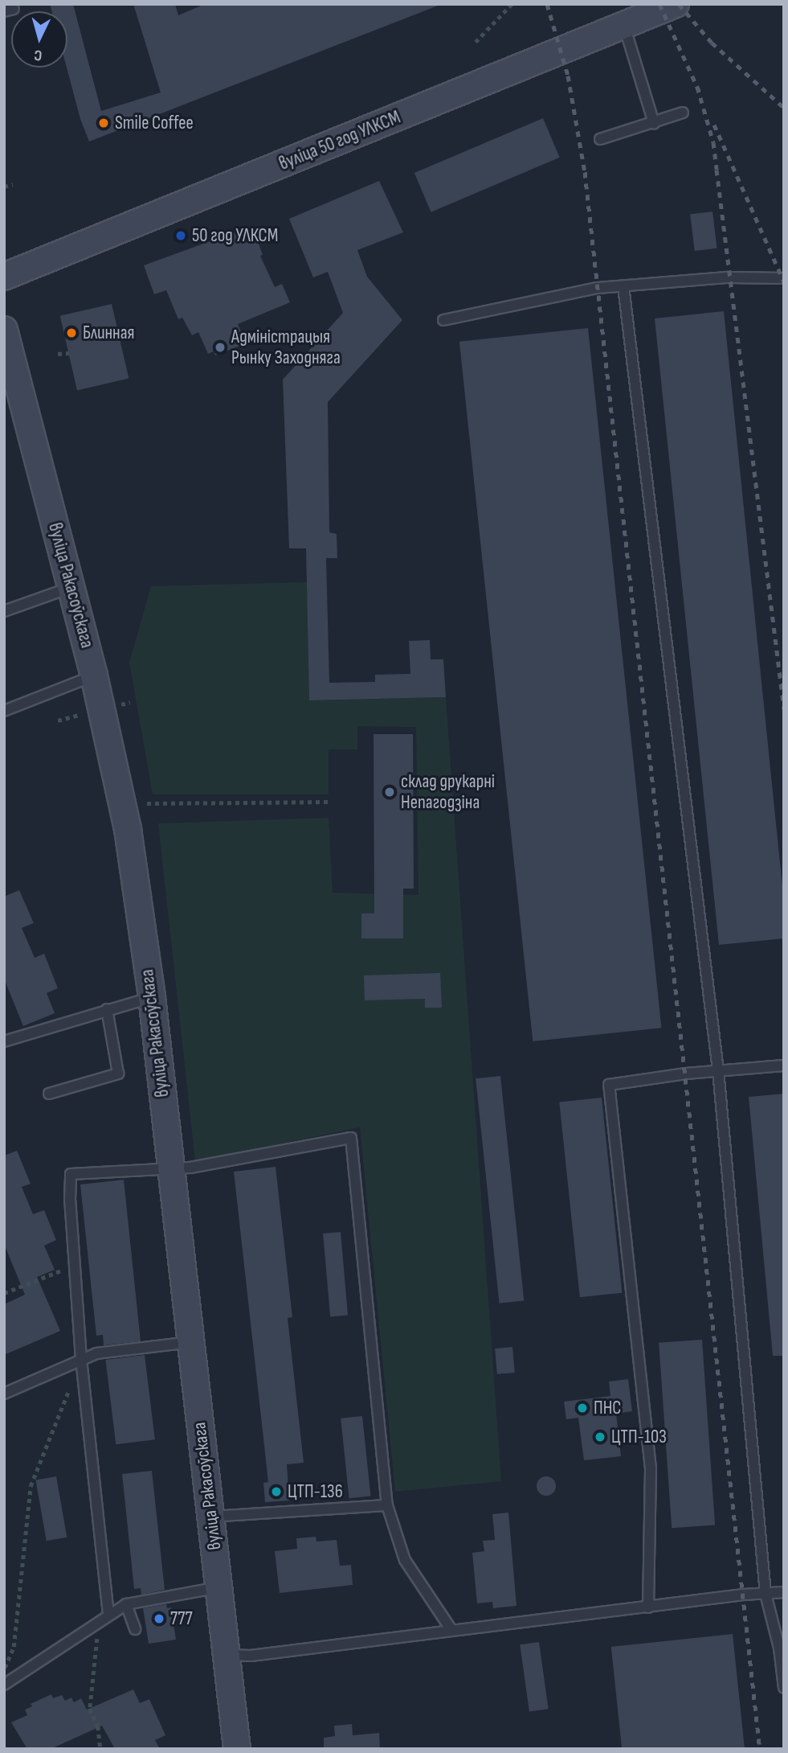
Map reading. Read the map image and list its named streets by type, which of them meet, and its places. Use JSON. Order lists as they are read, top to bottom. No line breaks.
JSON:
{"streets":{"main road":["вуліца 50 год УЛКСМ","вуліца Ракасоўскага"]},"places":["Smile Coffee","50 год УЛКСМ","Блинная","Адміністрацыя Рынку Заходняга","склад друкарні Непагодзіна","ПНС","ЦТП-103","ЦТП-136","777"],"north":"bottom"}
